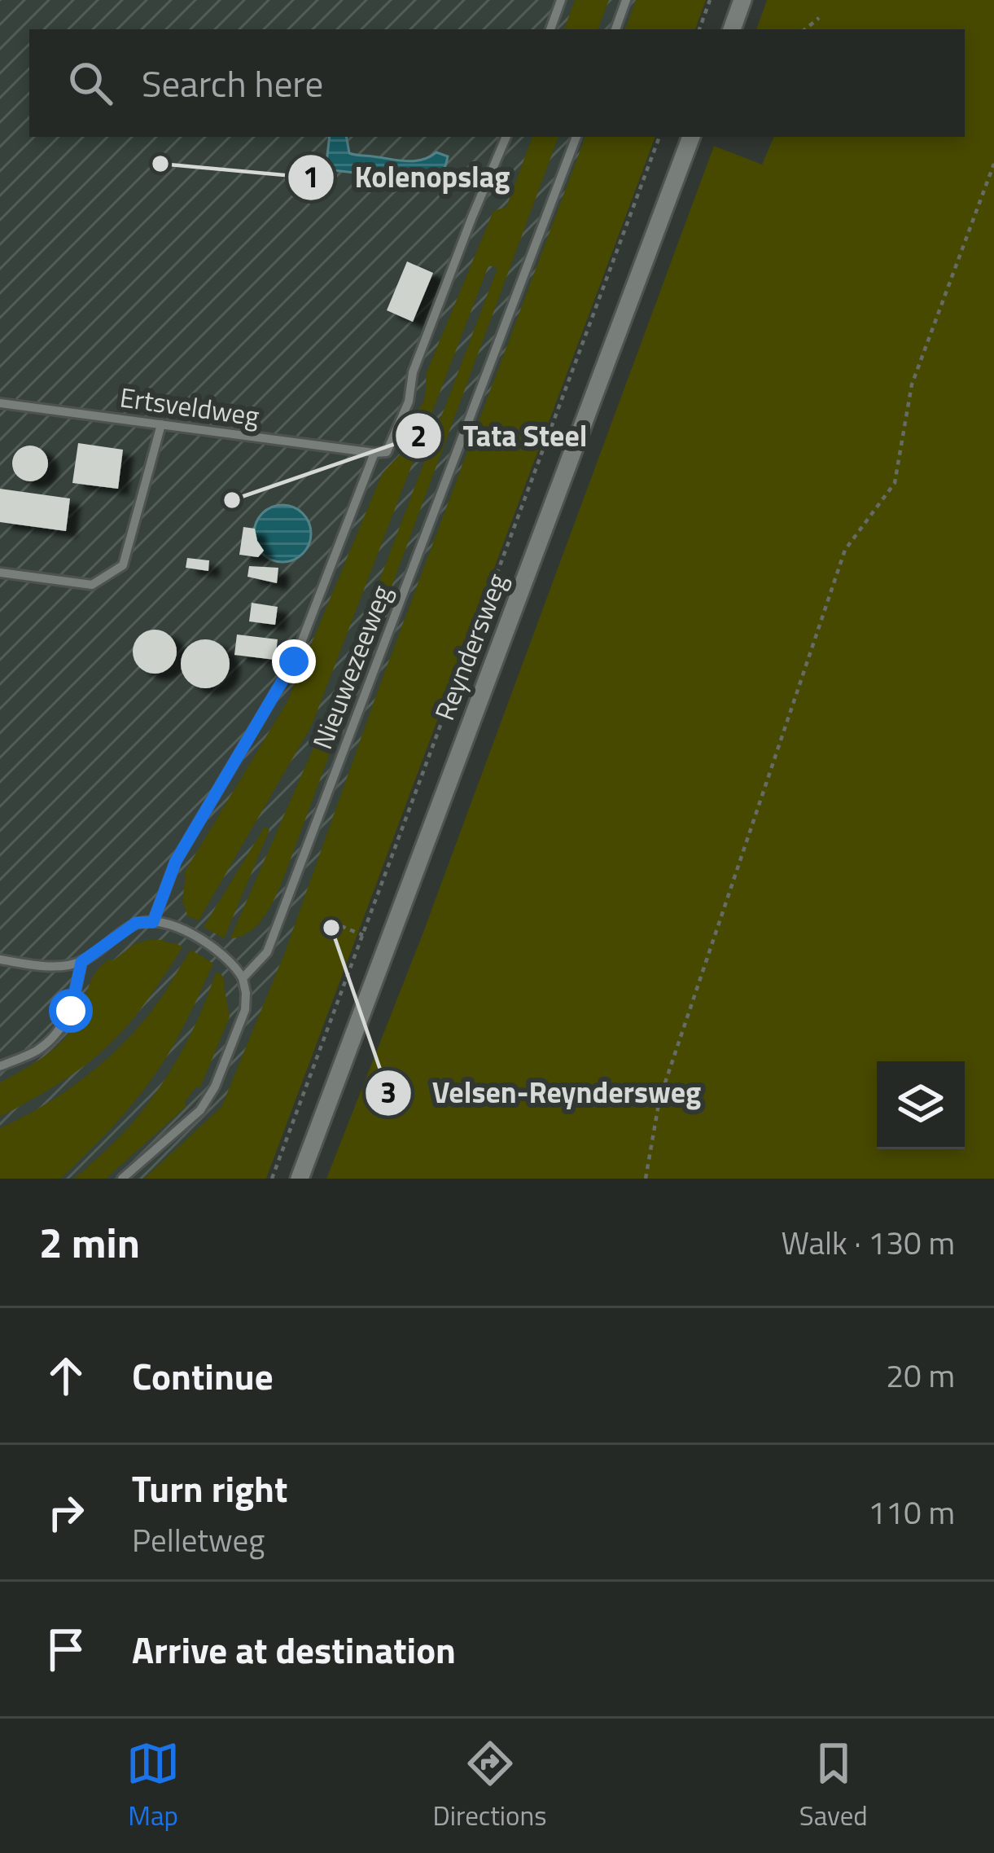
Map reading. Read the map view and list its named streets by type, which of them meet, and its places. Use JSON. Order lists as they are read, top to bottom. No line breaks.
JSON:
{"streets":{"street":["Reyndersweg"],"lane":["Ertsveldweg","Nieuwezeeweg"]},"places":["Kolenopslag","Tata Steel","Velsen-Reyndersweg"],"page":{"search":"Search here","heading":["2 min","Walk · 130 m"],"list":[["Continue","20 m"],["Turn right","Pelletweg","110 m"],"Arrive at destination"],"nav":["Map","Directions","Saved"]}}
